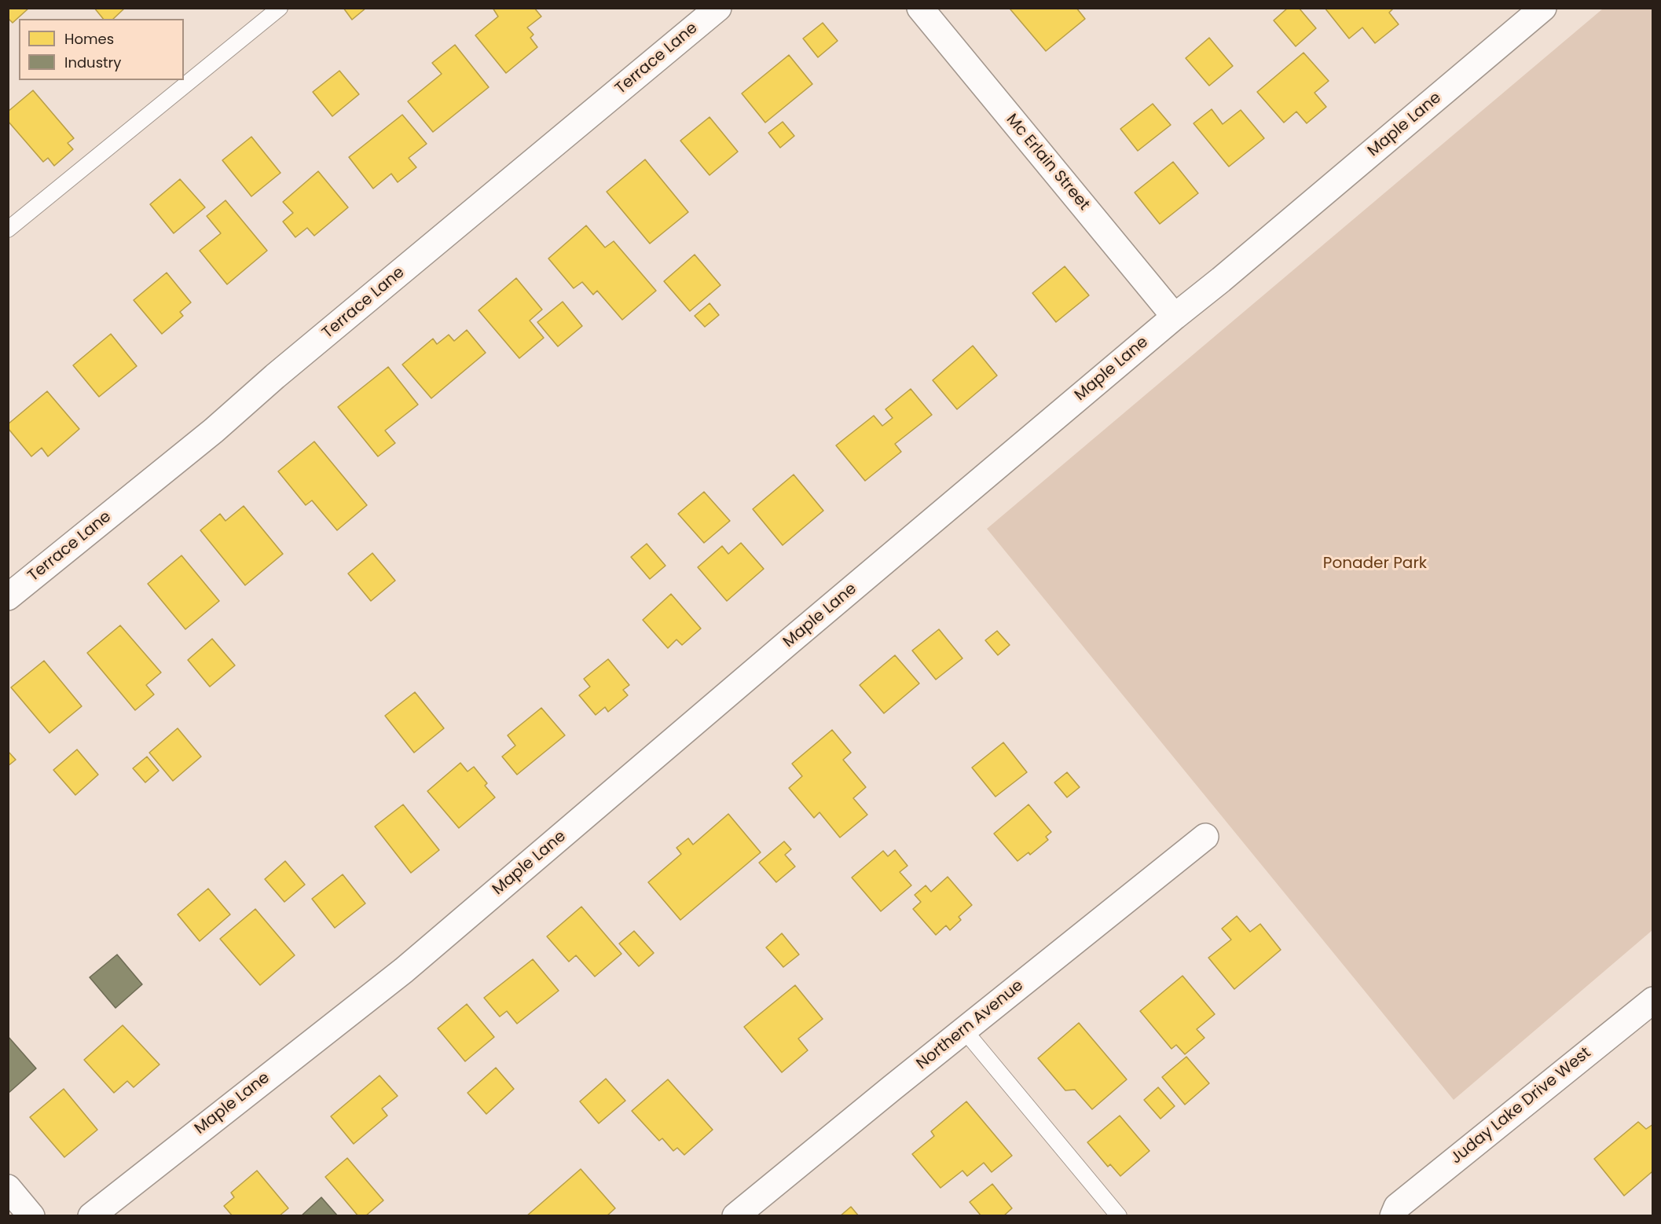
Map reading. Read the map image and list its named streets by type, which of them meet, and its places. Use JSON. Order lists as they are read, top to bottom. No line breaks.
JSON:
{"streets":{"street":["Terrace Lane","Maple Lane","Mc Erlain Street","Northern Avenue","Juday Lake Drive West"]},"crossings":[["Maple Lane","Mc Erlain Street"]],"parks":["Ponader Park"],"legend":["Homes","Industry"]}
